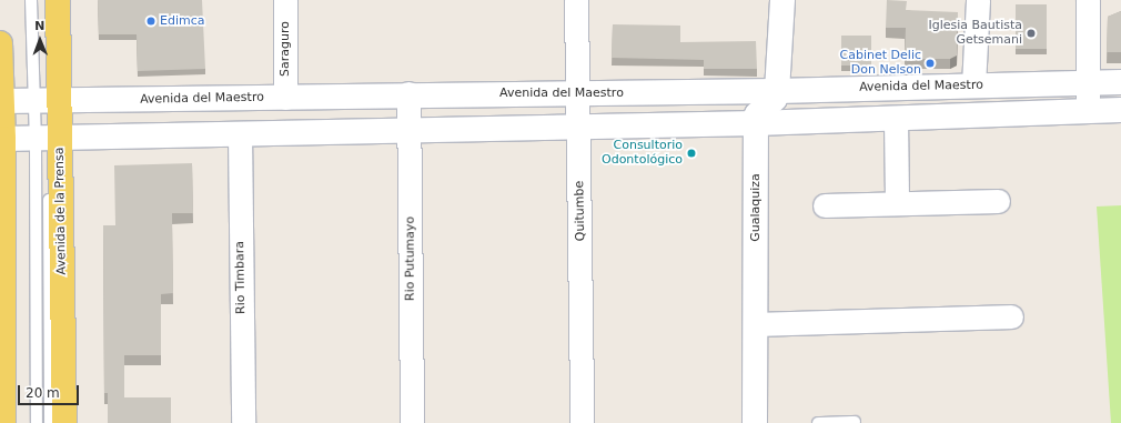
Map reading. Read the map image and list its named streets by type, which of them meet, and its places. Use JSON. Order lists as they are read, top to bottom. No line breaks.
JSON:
{"streets":{"main road":["Avenida del Maestro","Gualaquiza","Avenida de la Prensa"],"street":["Saraguro","Quitumbe","Rio Putumayo","Rio Timbara"]},"crossings":[["Saraguro","Avenida del Maestro"],["Avenida del Maestro","Avenida de la Prensa"],["Avenida del Maestro","Quitumbe"],["Avenida del Maestro","Rio Putumayo"]],"places":["Edimca","Iglesia Bautista Getsemani","Cabinet Delic Don Nelson","Consultorio Odontológico"],"scale_bar":"20 m","north":"top"}
